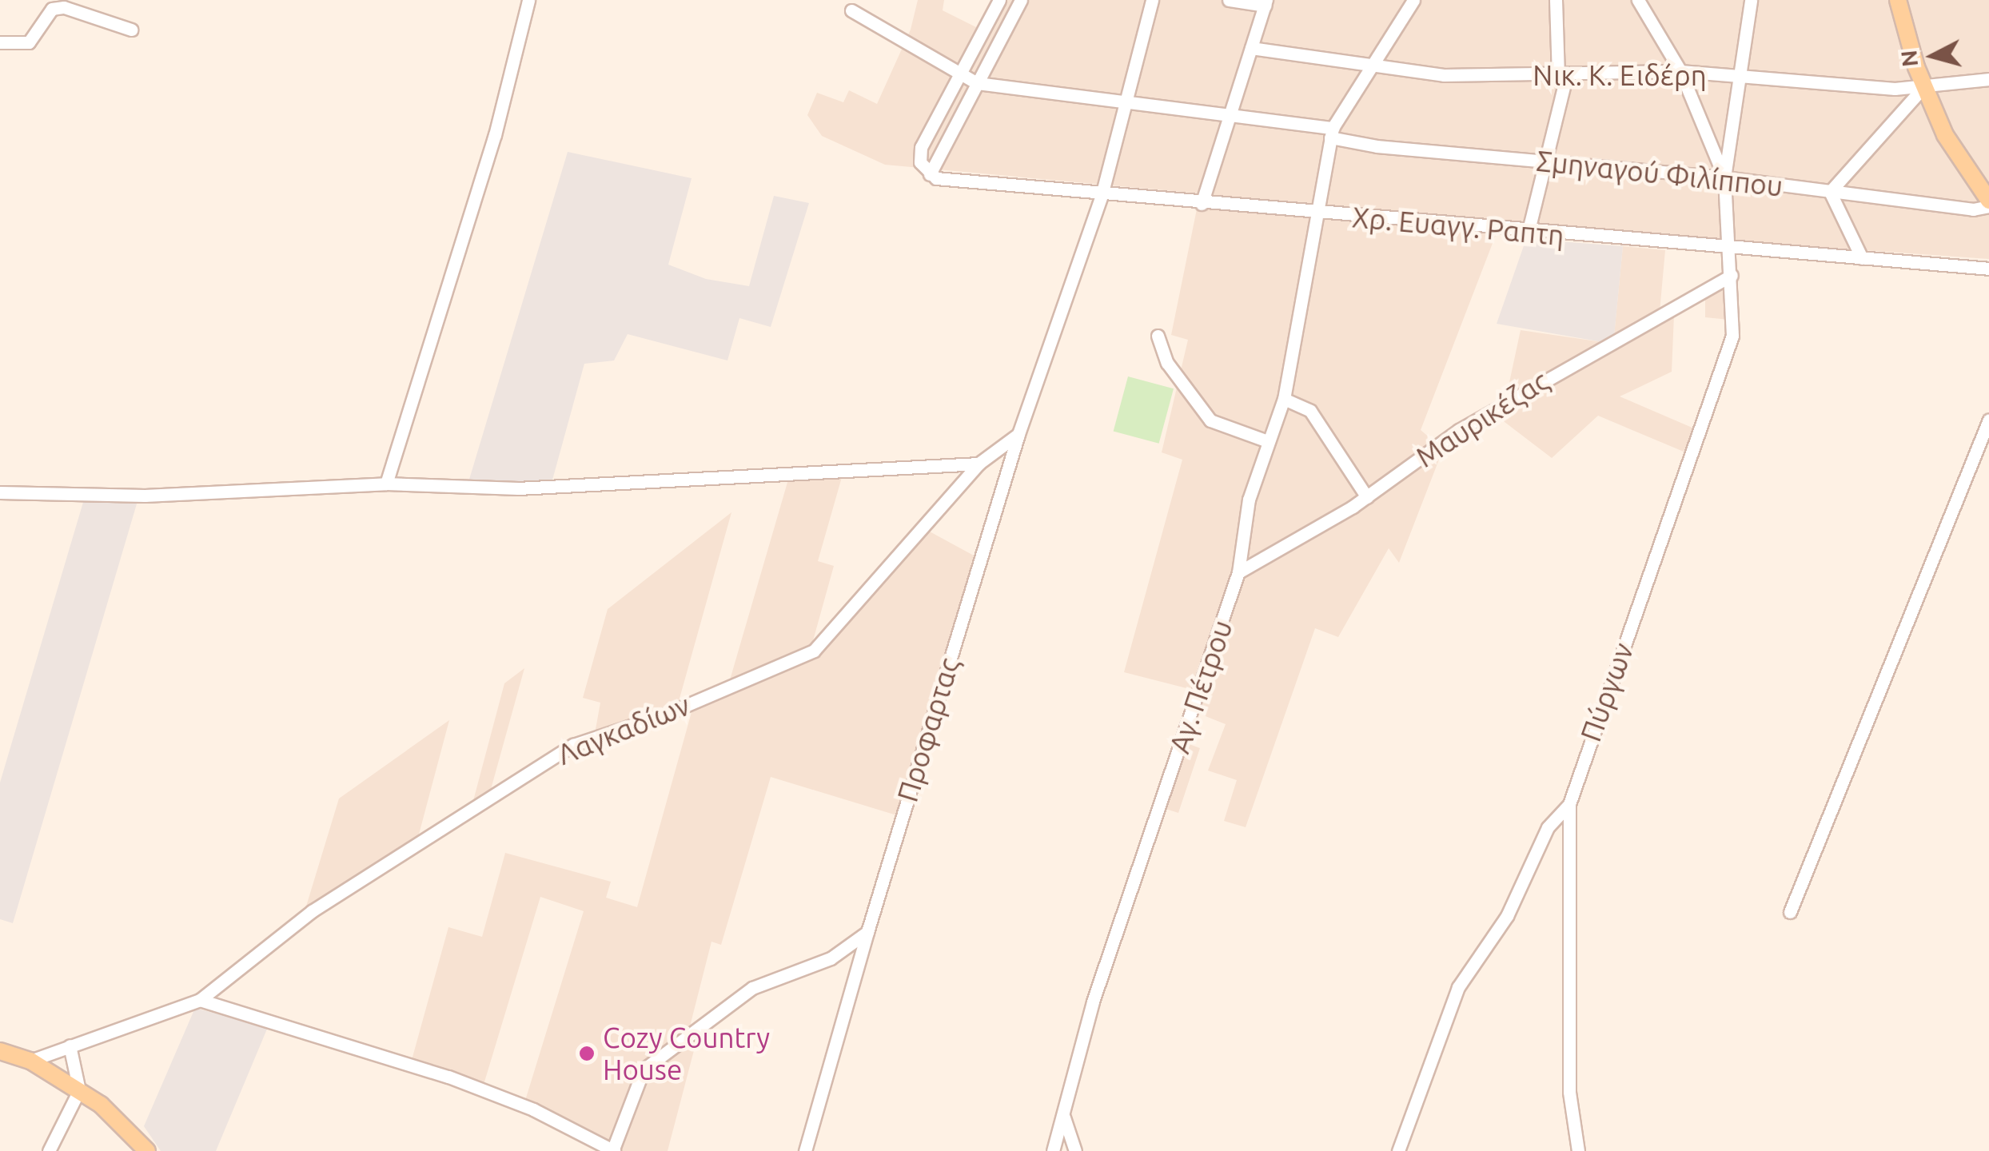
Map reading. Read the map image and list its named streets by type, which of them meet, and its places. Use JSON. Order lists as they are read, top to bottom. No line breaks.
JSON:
{"streets":{"street":["Νικ. Κ. Ειδέρη","Σμηναγού Φιλίππου","Χρ. Ευαγγ. Ραπτη","Μαυρικέζας","Αγ. Πέτρου","Πύργων","Λαγκαδίων","Προφαρτας"]},"crossings":[["Σμηναγού Φιλίππου","Αγ. Πέτρου"],["Σμηναγού Φιλίππου","Πύργων"],["Σμηναγού Φιλίππου","Προφαρτας"],["Χρ. Ευαγγ. Ραπτη","Αγ. Πέτρου"],["Χρ. Ευαγγ. Ραπτη","Πύργων"],["Χρ. Ευαγγ. Ραπτη","Προφαρτας"],["Μαυρικέζας","Αγ. Πέτρου"],["Μαυρικέζας","Πύργων"],["Λαγκαδίων","Προφαρτας"]],"places":["Cozy Country House"],"north":"left"}
